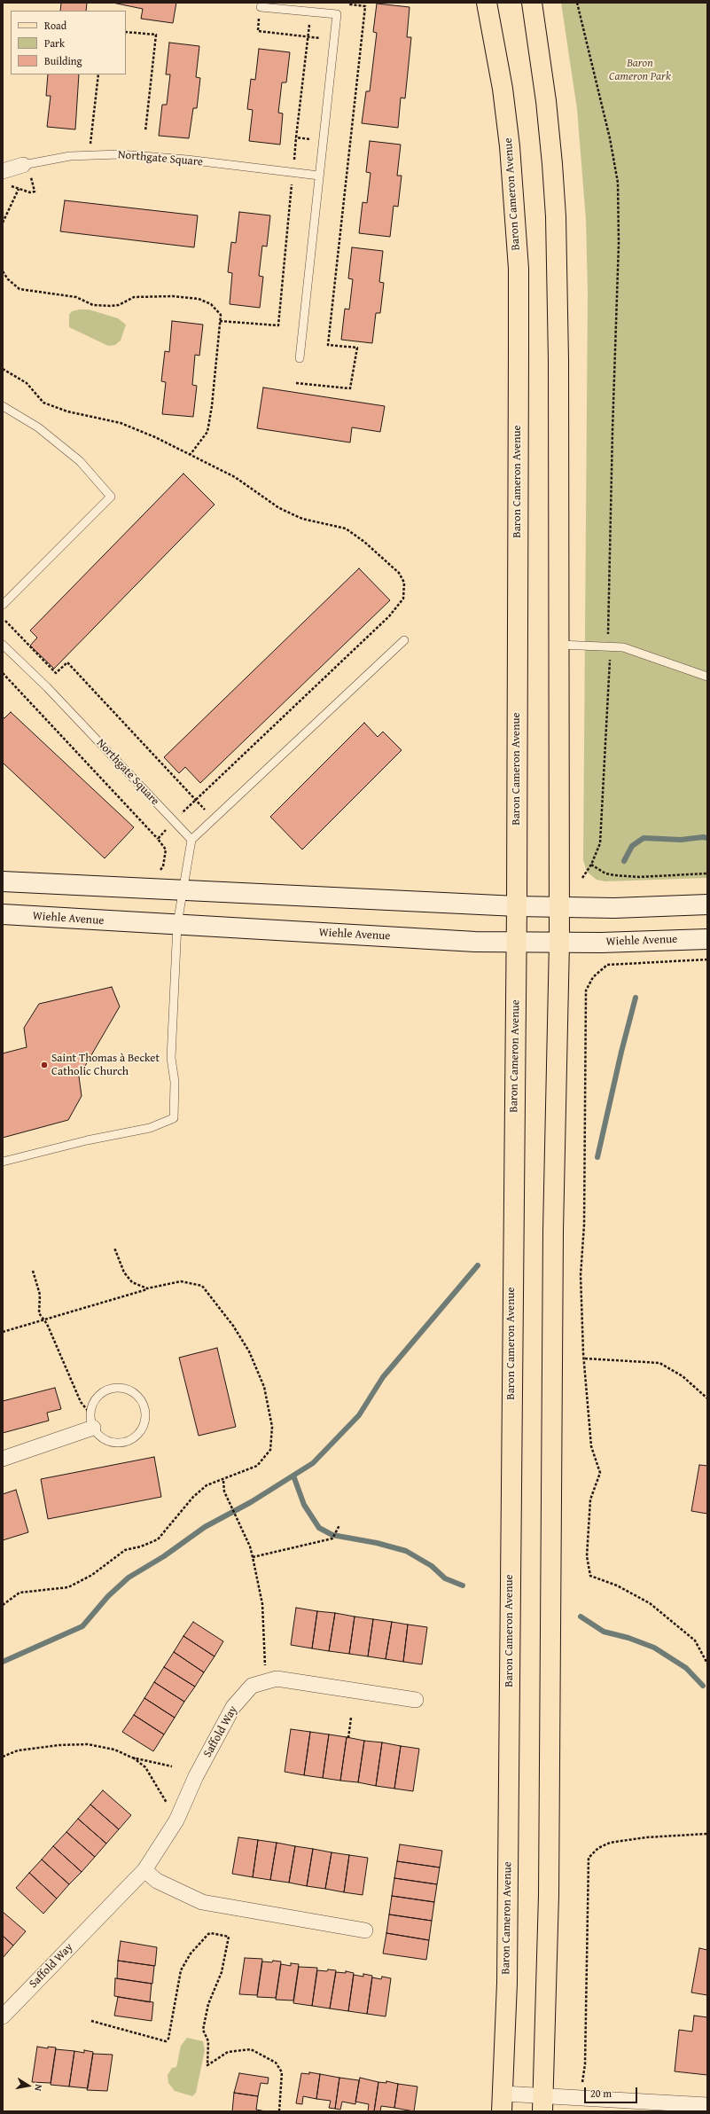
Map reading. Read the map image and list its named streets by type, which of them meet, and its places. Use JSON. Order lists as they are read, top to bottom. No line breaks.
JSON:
{"streets":{"main road":["Baron Cameron Avenue","Wiehle Avenue"],"street":["Northgate Square","Saffold Way"]},"crossings":[["Baron Cameron Avenue","Wiehle Avenue"]],"parks":["Baron Cameron Park"],"places":["Saint Thomas à Becket Catholic Church"],"legend":["Road","Park","Building"],"scale_bar":"20 m","north":"right"}
